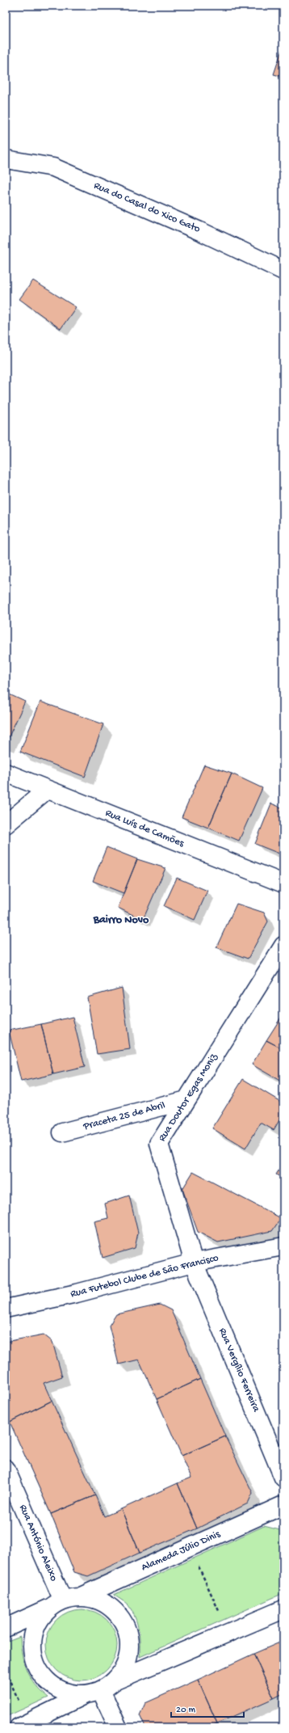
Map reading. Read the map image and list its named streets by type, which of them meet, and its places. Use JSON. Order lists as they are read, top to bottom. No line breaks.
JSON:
{"streets":{"street":["Rua do Casal do Xico Gato","Rua Luís de Camões","Rua Doutor Egas Moniz","Praceta 25 de Abril","Rua Futebol Clube de São Francisco","Rua Vergílio Ferreira","Rua António Aleixo","Alameda Júlio Dinis"]},"crossings":[["Rua Doutor Egas Moniz","Praceta 25 de Abril"],["Rua Doutor Egas Moniz","Rua Futebol Clube de São Francisco"],["Rua Doutor Egas Moniz","Rua Vergílio Ferreira"],["Rua Futebol Clube de São Francisco","Rua Vergílio Ferreira"],["Rua António Aleixo","Alameda Júlio Dinis"]],"districts":["Bairro Novo"],"scale_bar":"20 m"}
